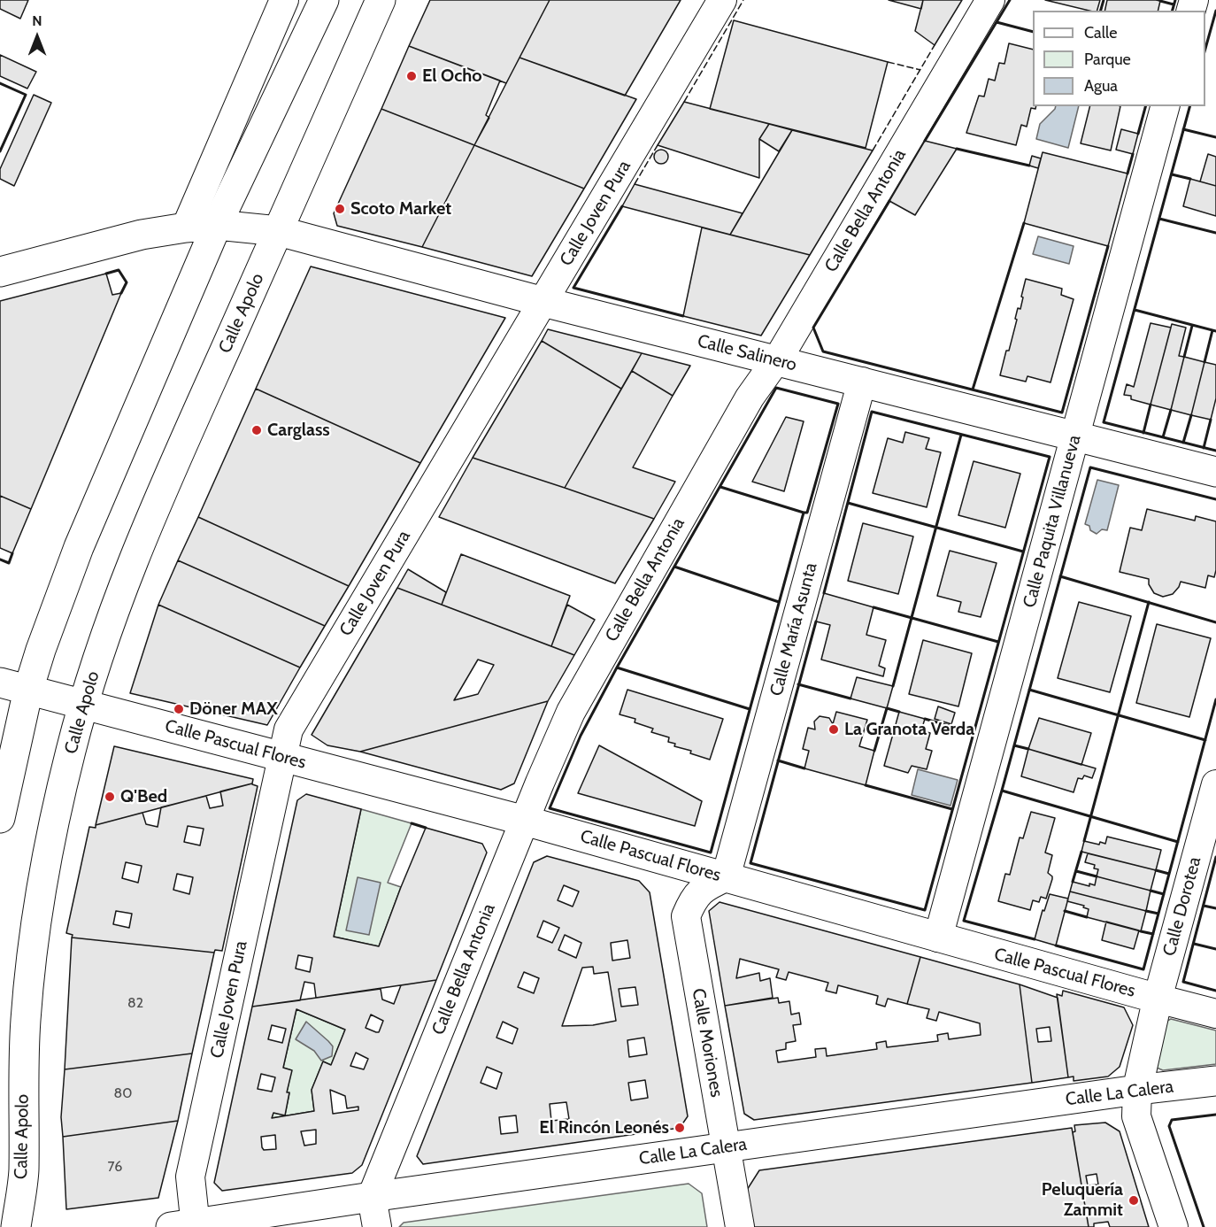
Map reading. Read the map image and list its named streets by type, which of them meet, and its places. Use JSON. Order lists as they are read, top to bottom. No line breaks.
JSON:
{"streets":{"main road":["Calle Apolo","Calle Salinero","Calle Pascual Flores","Calle La Calera"],"street":["Calle Bella Antonia","Calle Joven Pura","Calle Paquita Villanueva","Calle María Asunta","Calle Dorotea","Calle Moriones"]},"crossings":[["Calle Bella Antonia","Calle Salinero"],["Calle Bella Antonia","Calle Pascual Flores"],["Calle Bella Antonia","Calle La Calera"],["Calle Joven Pura","Calle Salinero"],["Calle Joven Pura","Calle Pascual Flores"],["Calle Joven Pura","Calle La Calera"],["Calle Apolo","Calle Salinero"],["Calle Apolo","Calle Pascual Flores"],["Calle Salinero","Calle Paquita Villanueva"],["Calle Salinero","Calle María Asunta"],["Calle Paquita Villanueva","Calle Pascual Flores"],["Calle María Asunta","Calle Pascual Flores"],["Calle María Asunta","Calle Moriones"],["Calle Pascual Flores","Calle Dorotea"],["Calle Pascual Flores","Calle Moriones"],["Calle Moriones","Calle La Calera"]],"places":["El Ocho","Scoto Market","Carglass","Döner MAX","La Granota Verda","Q'Bed","El Rincón Leonés","Peluquería Zammit"],"house_numbers":["82","80","76"],"legend":["Calle","Parque","Agua"],"north":"top"}
